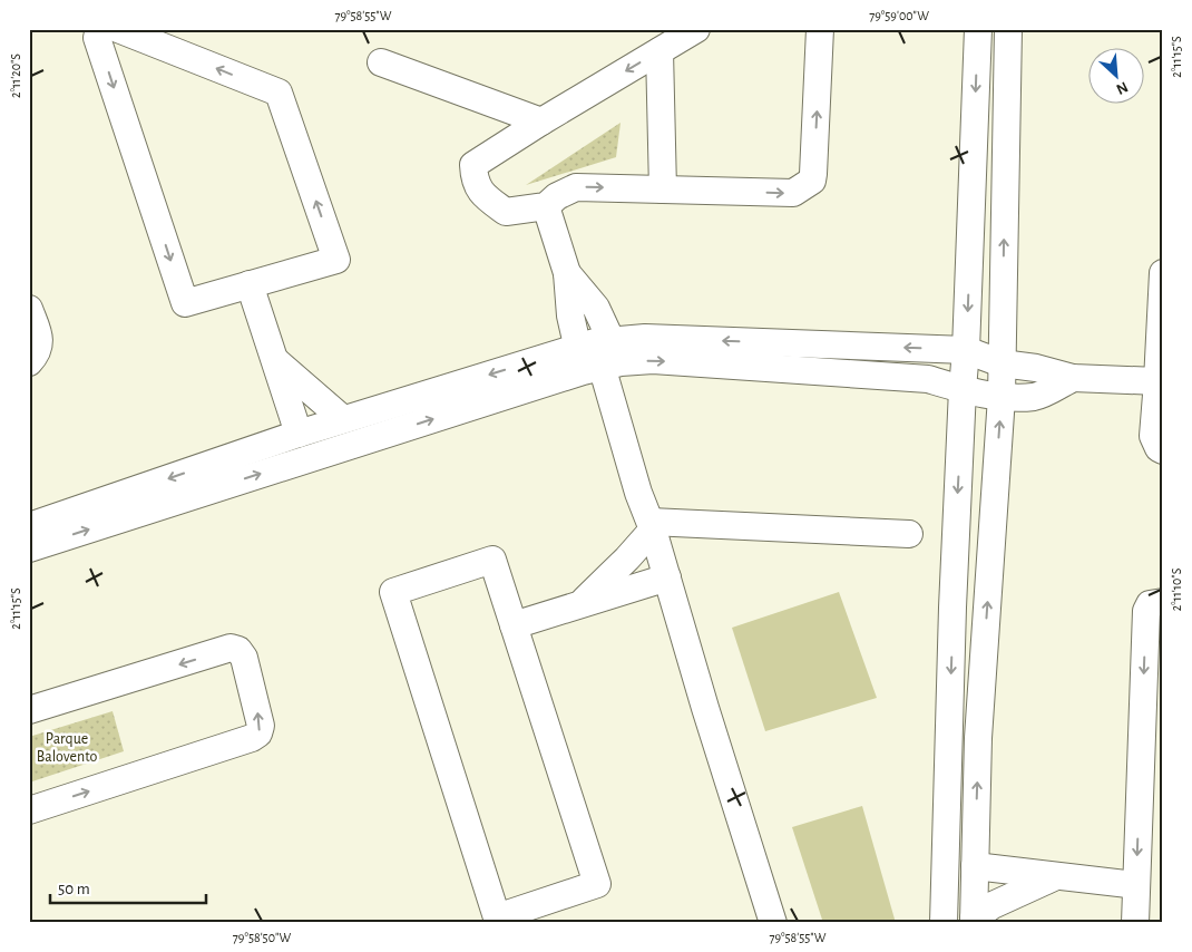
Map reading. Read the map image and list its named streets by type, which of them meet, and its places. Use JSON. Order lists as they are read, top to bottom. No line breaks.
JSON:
{"parks":["Parque Balovento"],"scale_bar":"50 m","north":"bottom right","coordinates":["79°58'55\"W","79°59'00\"W","2°11'15\"S","2°11'20\"S","2°11'10\"S","79°58'50\"W"]}
